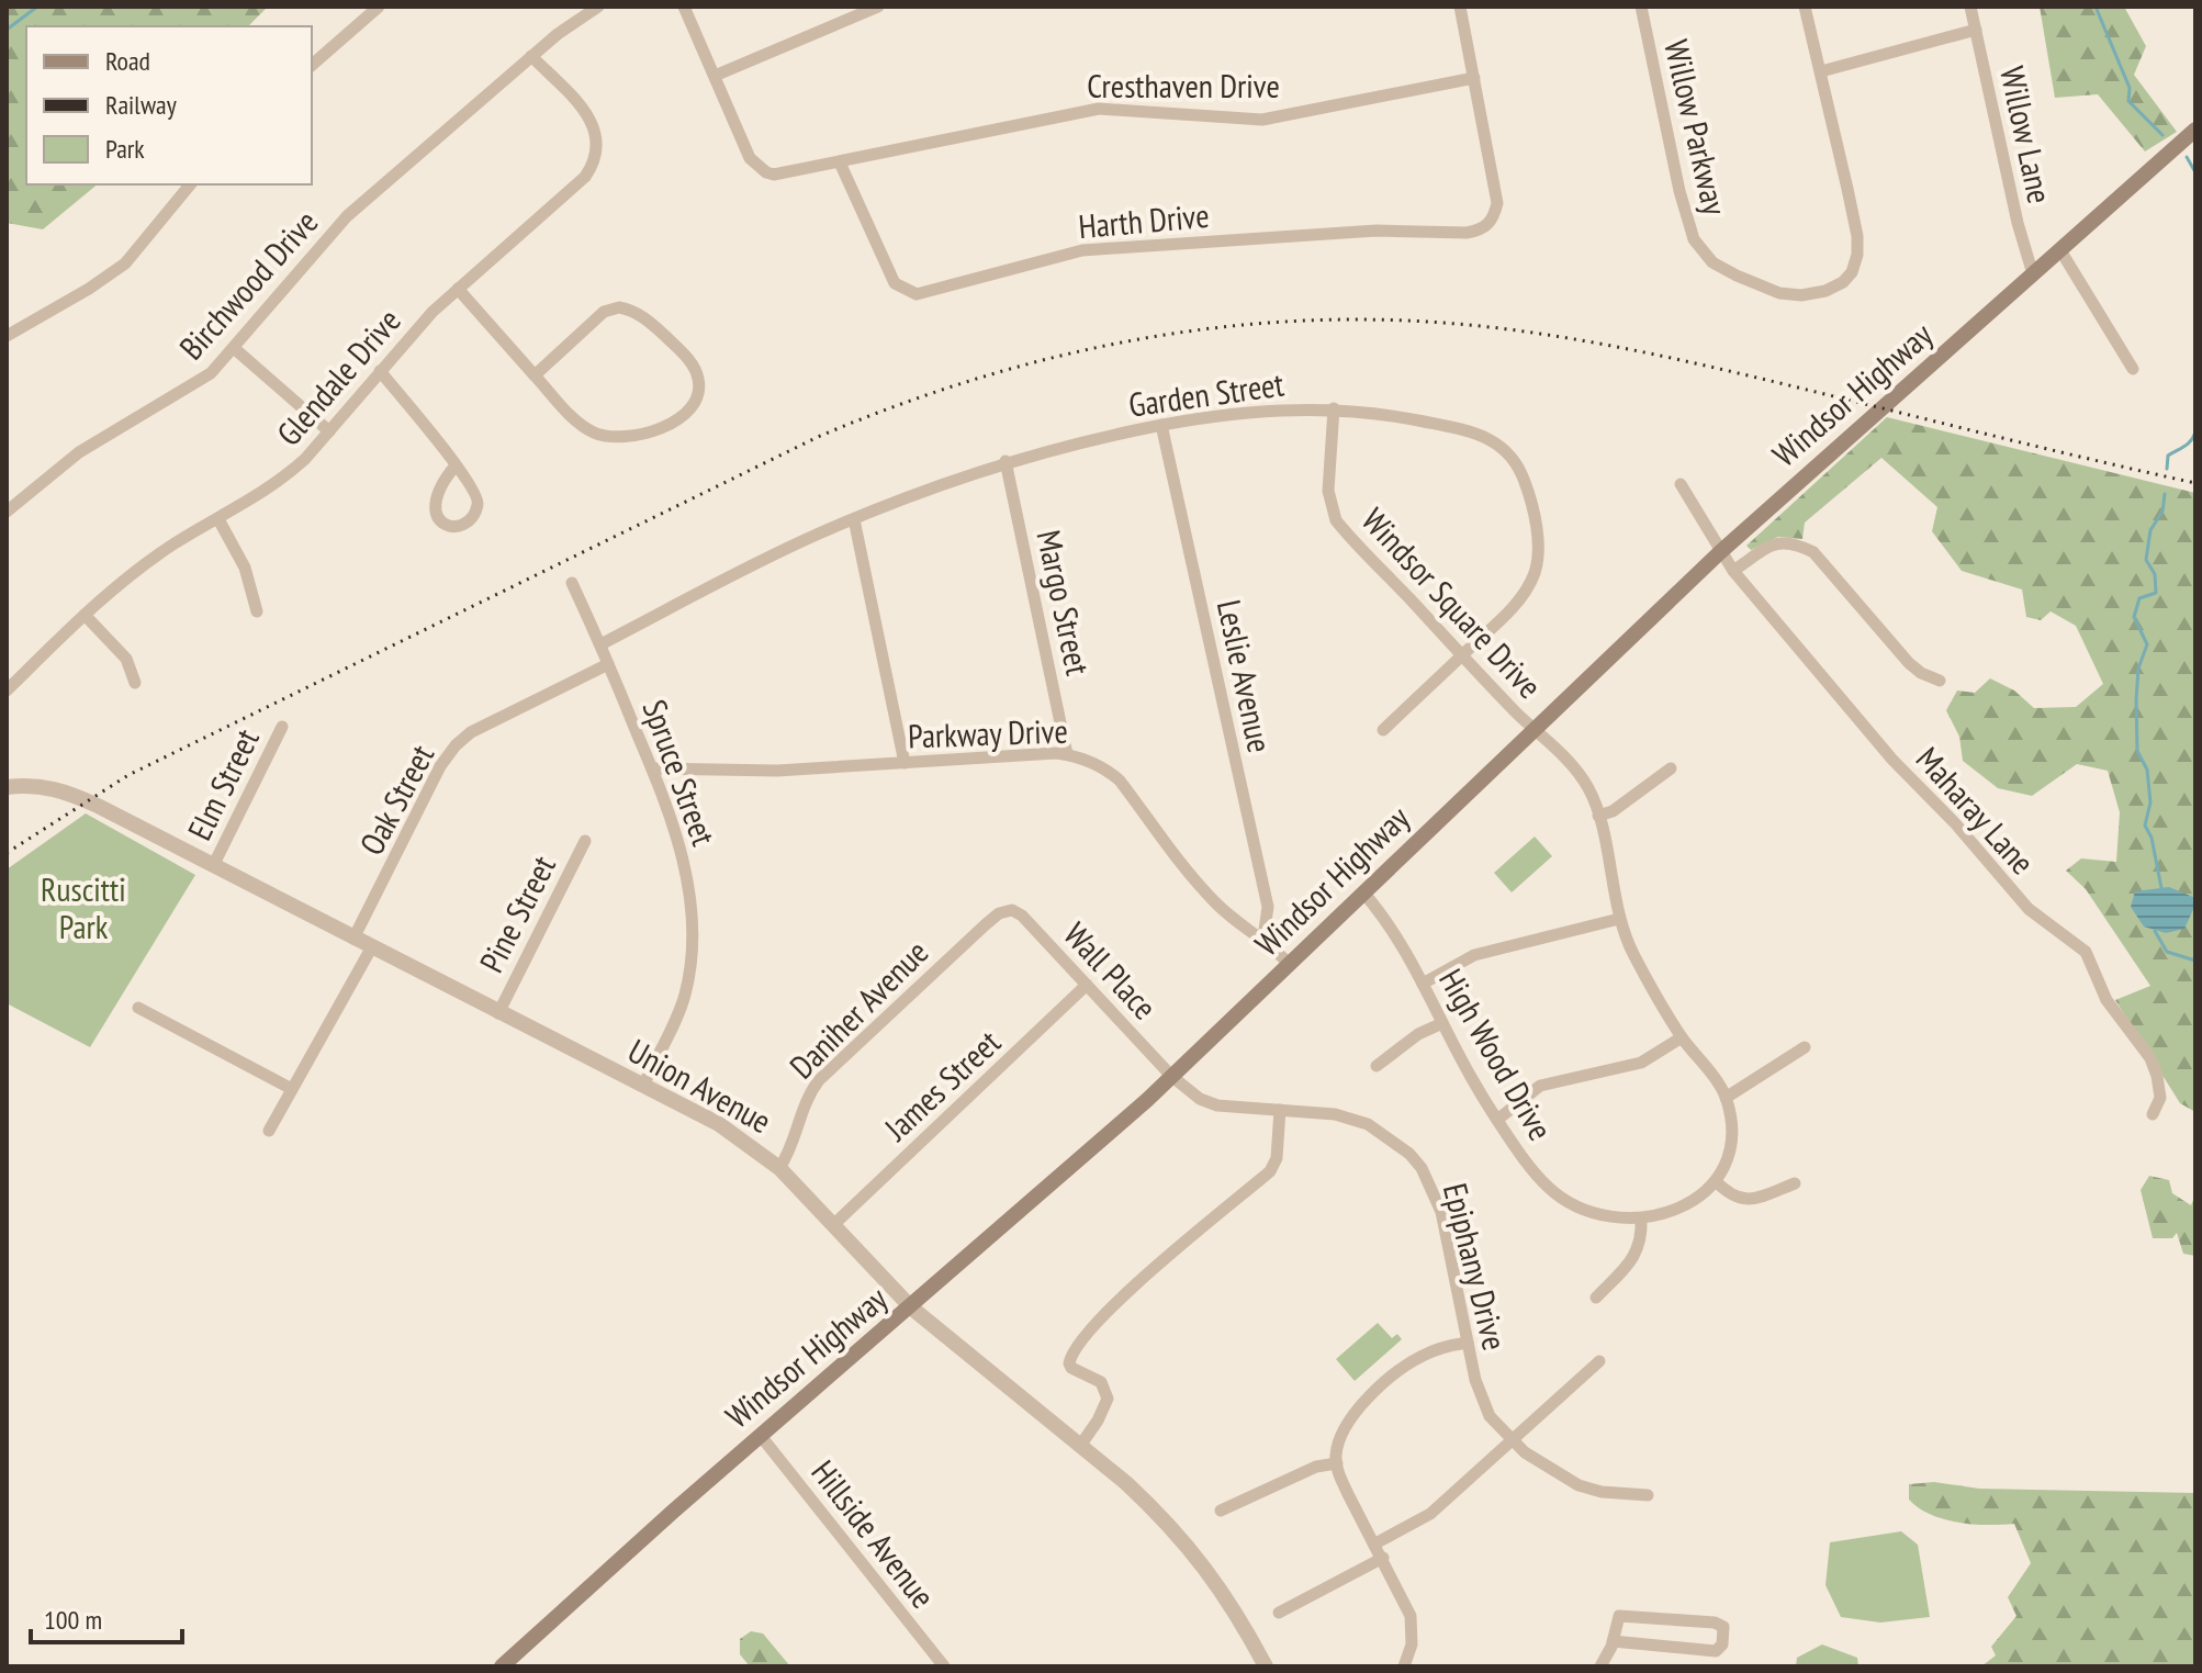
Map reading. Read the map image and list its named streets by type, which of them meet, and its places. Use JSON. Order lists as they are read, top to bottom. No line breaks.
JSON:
{"streets":{"main road":["Windsor Highway"],"street":["Cresthaven Drive","Willow Parkway","Willow Lane","Harth Drive","Birchwood Drive","Glendale Drive","Garden Street","Margo Street","Windsor Square Drive","Leslie Avenue","Parkway Drive","Spruce Street","Elm Street","Oak Street","Maharay Lane","Pine Street","Wall Place","Daniher Avenue","High Wood Drive","James Street","Union Avenue","Epiphany Drive","Hillside Avenue"]},"crossings":[["Cresthaven Drive","Harth Drive"],["Willow Lane","Windsor Highway"],["Birchwood Drive","Glendale Drive"],["Garden Street","Margo Street"],["Garden Street","Windsor Square Drive"],["Garden Street","Leslie Avenue"],["Garden Street","Spruce Street"],["Windsor Highway","Windsor Square Drive"],["Windsor Highway","Parkway Drive"],["Windsor Highway","Maharay Lane"],["Windsor Highway","Wall Place"],["Windsor Highway","High Wood Drive"],["Windsor Highway","Union Avenue"],["Windsor Highway","Epiphany Drive"],["Windsor Highway","Hillside Avenue"],["Margo Street","Parkway Drive"],["Leslie Avenue","Parkway Drive"],["Parkway Drive","Spruce Street"],["Spruce Street","Oak Street"],["Spruce Street","Union Avenue"],["Elm Street","Union Avenue"],["Oak Street","Union Avenue"],["Pine Street","Union Avenue"],["Wall Place","Daniher Avenue"],["Wall Place","James Street"],["Wall Place","Epiphany Drive"],["Daniher Avenue","Union Avenue"],["James Street","Union Avenue"]],"parks":["Ruscitti Park"],"legend":["Road","Railway","Park"],"scale_bar":"100 m"}
